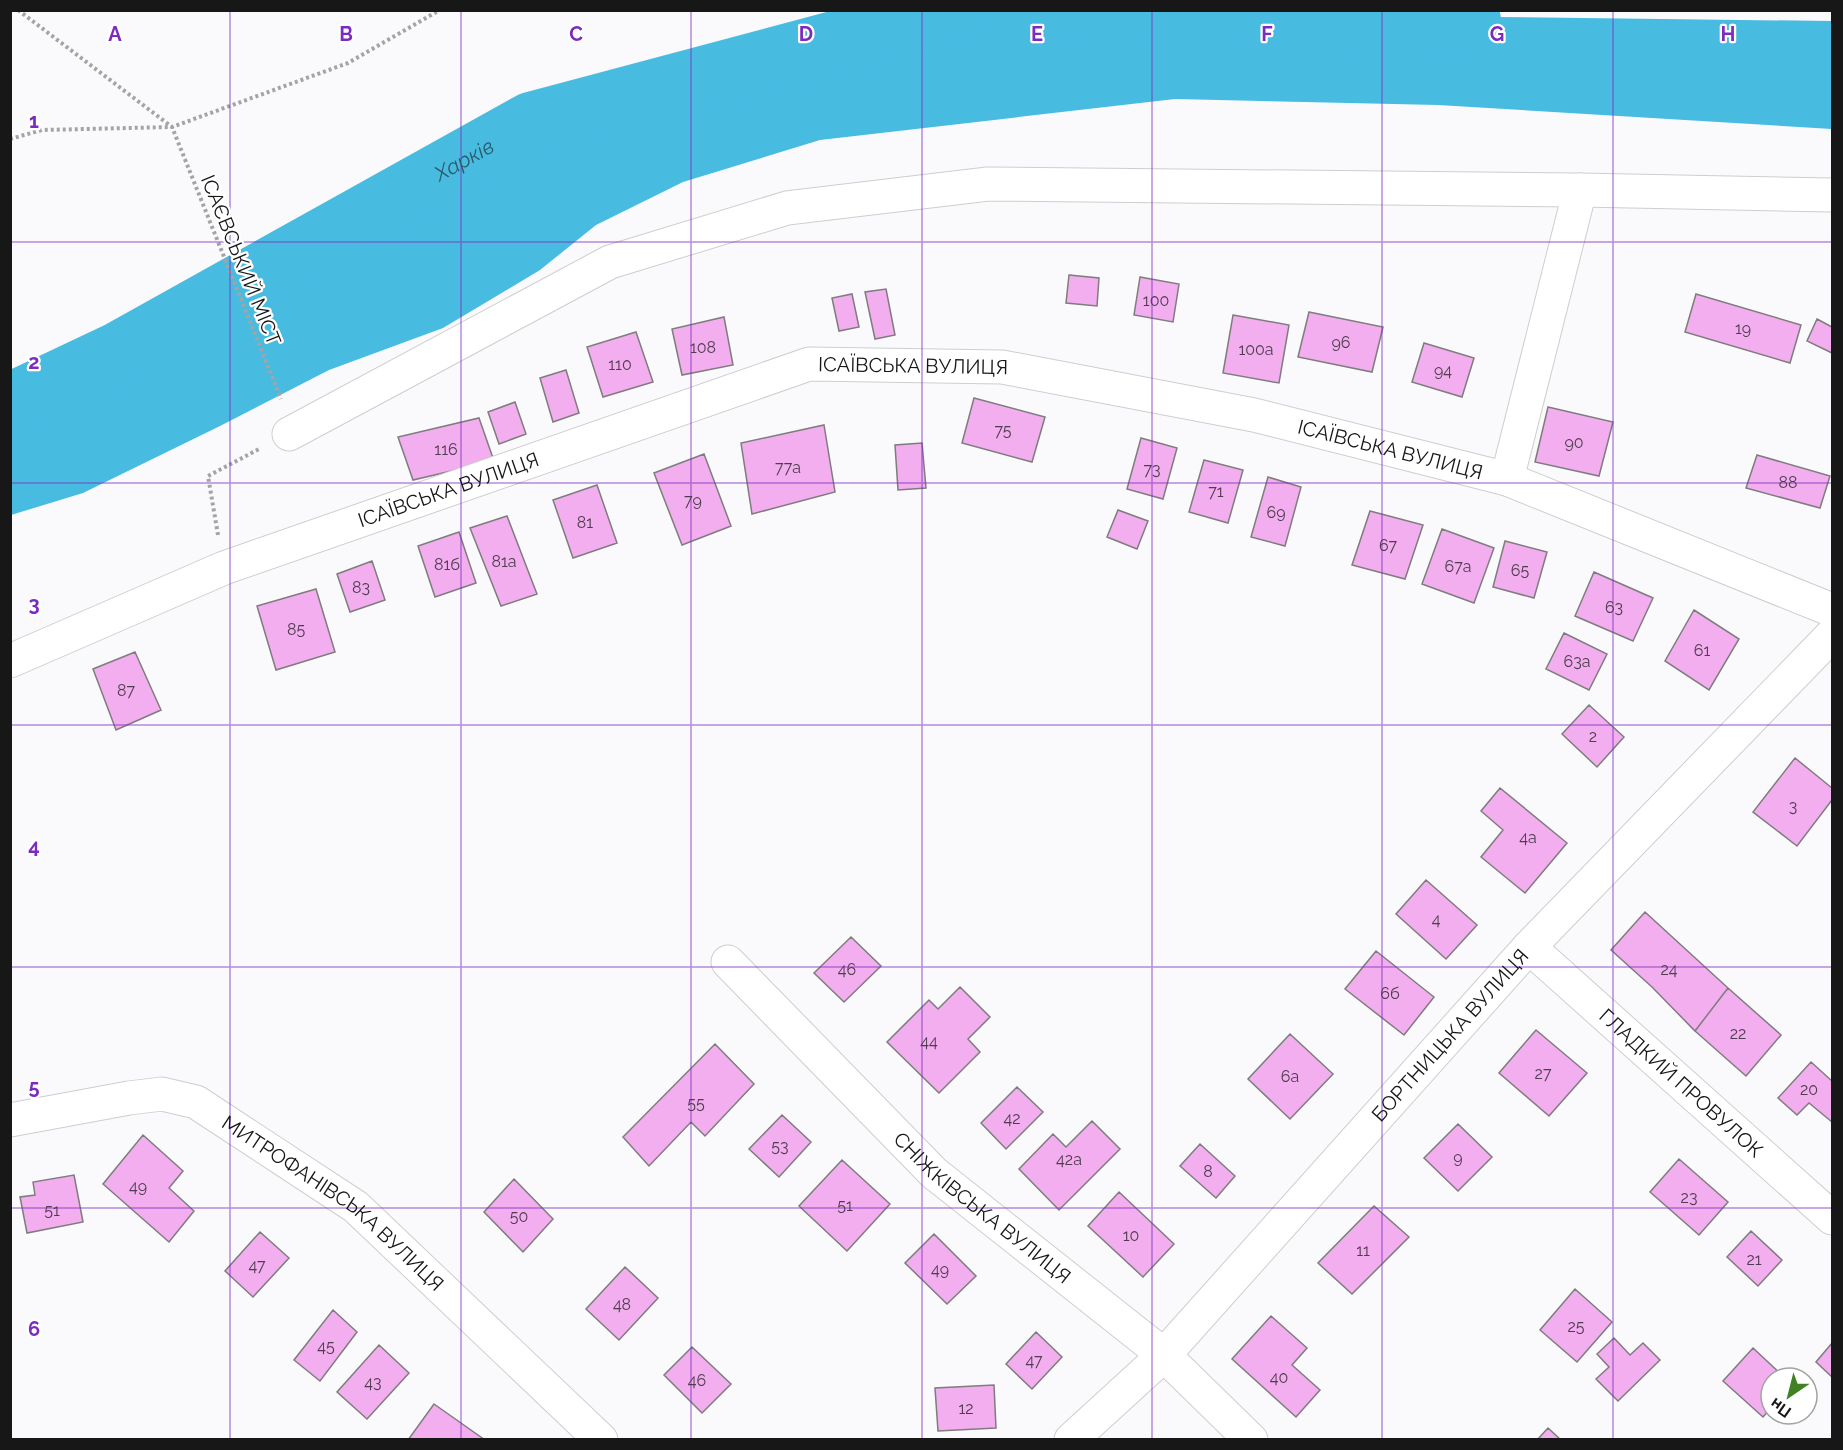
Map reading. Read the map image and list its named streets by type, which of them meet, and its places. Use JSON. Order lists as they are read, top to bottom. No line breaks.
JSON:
{"streets":{"street":["ІСАЇВСЬКА ВУЛИЦЯ","БОРТНИЦЬКА ВУЛИЦЯ","ГЛАДКИЙ ПРОВУЛОК","МИТРОФАНІВСЬКА ВУЛИЦЯ","СНІЖКІВСЬКА ВУЛИЦЯ"],"path":["ІСАЄВСЬКИЙ МІСТ"]},"crossings":[["БОРТНИЦЬКА ВУЛИЦЯ","ГЛАДКИЙ ПРОВУЛОК"],["БОРТНИЦЬКА ВУЛИЦЯ","СНІЖКІВСЬКА ВУЛИЦЯ"]],"water":["Харків"],"house_numbers":["100","19","96","108","100а","110","94","75","90","116","77а","73","88","71","79","69","81","67","81а","81б","67а","65","83","63","85","61","63а","87","2","3","4а","4","46","24","6б","22","44","27","6а","20","55","42","53","9","42а","8","49","23","51","51","50","10","11","21","47","49","48","25","45","47","40","46","43","12"],"north":"bottom left","grid":{"columns":["A","B","C","D","E","F","G","H"],"rows":["1","2","3","4","5","6"]}}
